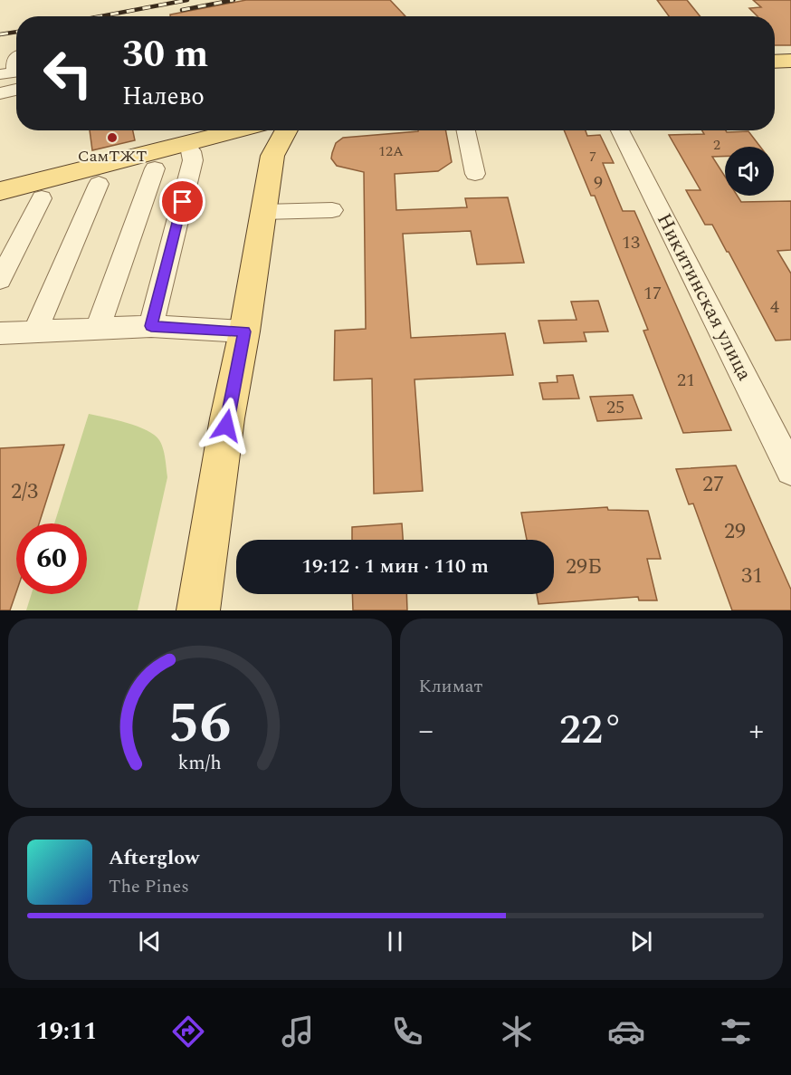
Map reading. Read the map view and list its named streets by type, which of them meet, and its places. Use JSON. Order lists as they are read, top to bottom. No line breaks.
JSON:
{"streets":{"street":["Никитинская улица"]},"places":["СамТЖТ"],"house_numbers":["2","12А","7","9","13","17","4","21","25","27","2/3","29","29Б","31"],"page":{"turn":["30 m","Налево"],"limit":"60","trip":"19:12 · 1 мин · 110 m","tile":"Климат","heat":["−","22°","+"],"song":["Afterglow","The Pines"],"tabs":"19:11","gauge":["56","km/h"]}}
